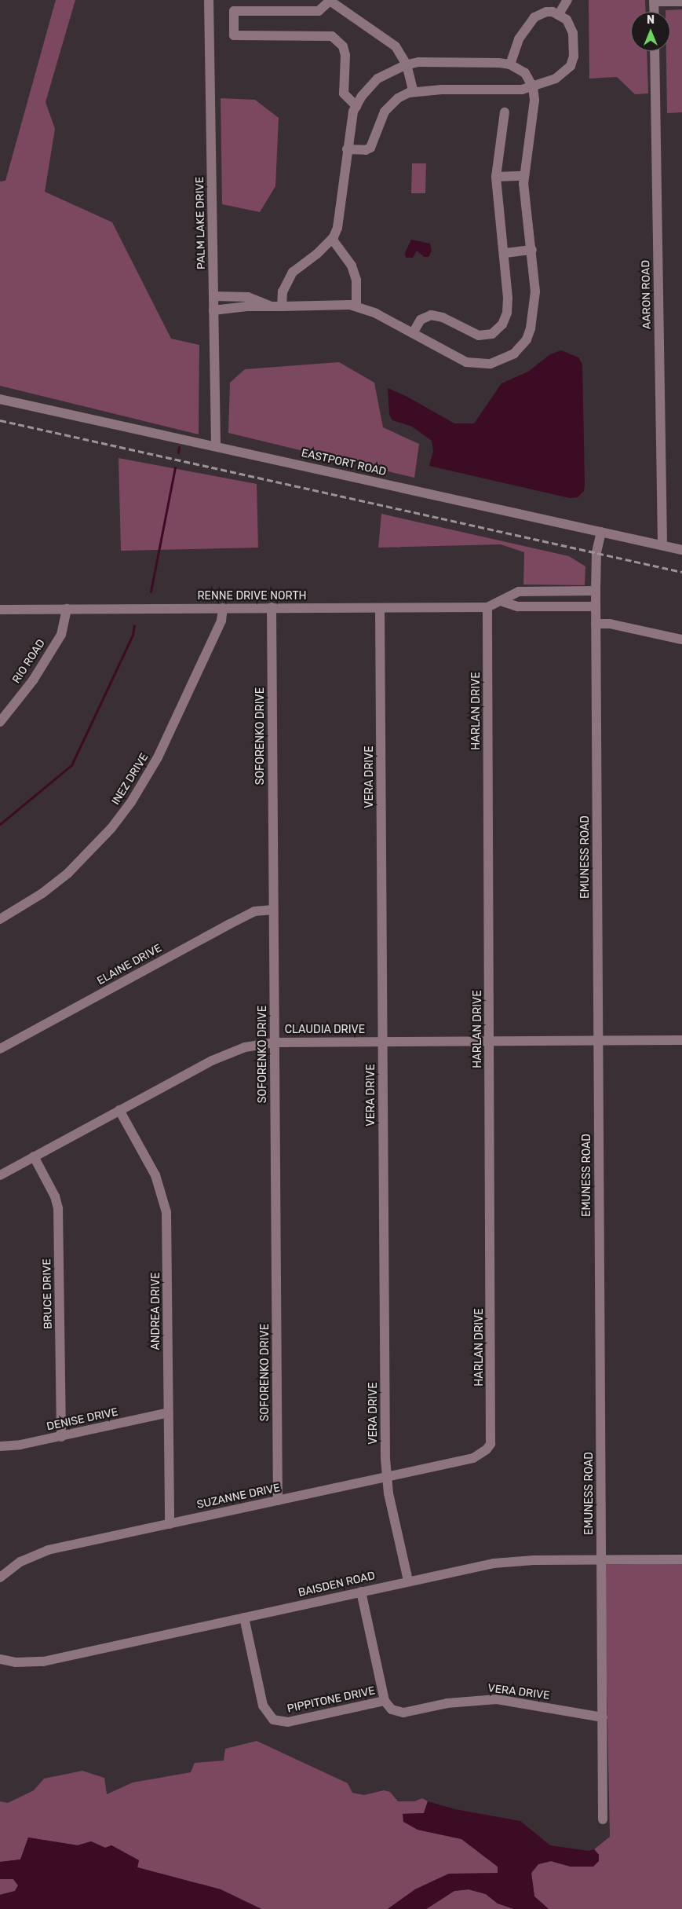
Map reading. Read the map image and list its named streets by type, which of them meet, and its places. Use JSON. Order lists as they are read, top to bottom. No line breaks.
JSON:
{"streets":{"street":["PALM LAKE DRIVE","AARON ROAD","EASTPORT ROAD","RENNE DRIVE NORTH","RIO ROAD","HARLAN DRIVE","SOFORENKO DRIVE","VERA DRIVE","INEZ DRIVE","EMUNESS ROAD","ELAINE DRIVE","CLAUDIA DRIVE","BRUCE DRIVE","ANDREA DRIVE","DENISE DRIVE","SUZANNE DRIVE","BAISDEN ROAD","PIPPITONE DRIVE"]},"crossings":[["PALM LAKE DRIVE","EASTPORT ROAD"],["AARON ROAD","EASTPORT ROAD"],["EASTPORT ROAD","EMUNESS ROAD"],["RENNE DRIVE NORTH","RIO ROAD"],["RENNE DRIVE NORTH","HARLAN DRIVE"],["RENNE DRIVE NORTH","SOFORENKO DRIVE"],["RENNE DRIVE NORTH","VERA DRIVE"],["RENNE DRIVE NORTH","INEZ DRIVE"],["RENNE DRIVE NORTH","EMUNESS ROAD"],["HARLAN DRIVE","CLAUDIA DRIVE"],["HARLAN DRIVE","SUZANNE DRIVE"],["SOFORENKO DRIVE","ELAINE DRIVE"],["SOFORENKO DRIVE","CLAUDIA DRIVE"],["SOFORENKO DRIVE","SUZANNE DRIVE"],["VERA DRIVE","EMUNESS ROAD"],["VERA DRIVE","CLAUDIA DRIVE"],["VERA DRIVE","SUZANNE DRIVE"],["VERA DRIVE","BAISDEN ROAD"],["VERA DRIVE","PIPPITONE DRIVE"],["EMUNESS ROAD","CLAUDIA DRIVE"],["EMUNESS ROAD","BAISDEN ROAD"],["CLAUDIA DRIVE","BRUCE DRIVE"],["CLAUDIA DRIVE","ANDREA DRIVE"],["BRUCE DRIVE","DENISE DRIVE"],["ANDREA DRIVE","DENISE DRIVE"],["ANDREA DRIVE","SUZANNE DRIVE"],["BAISDEN ROAD","PIPPITONE DRIVE"]],"north":"top"}
